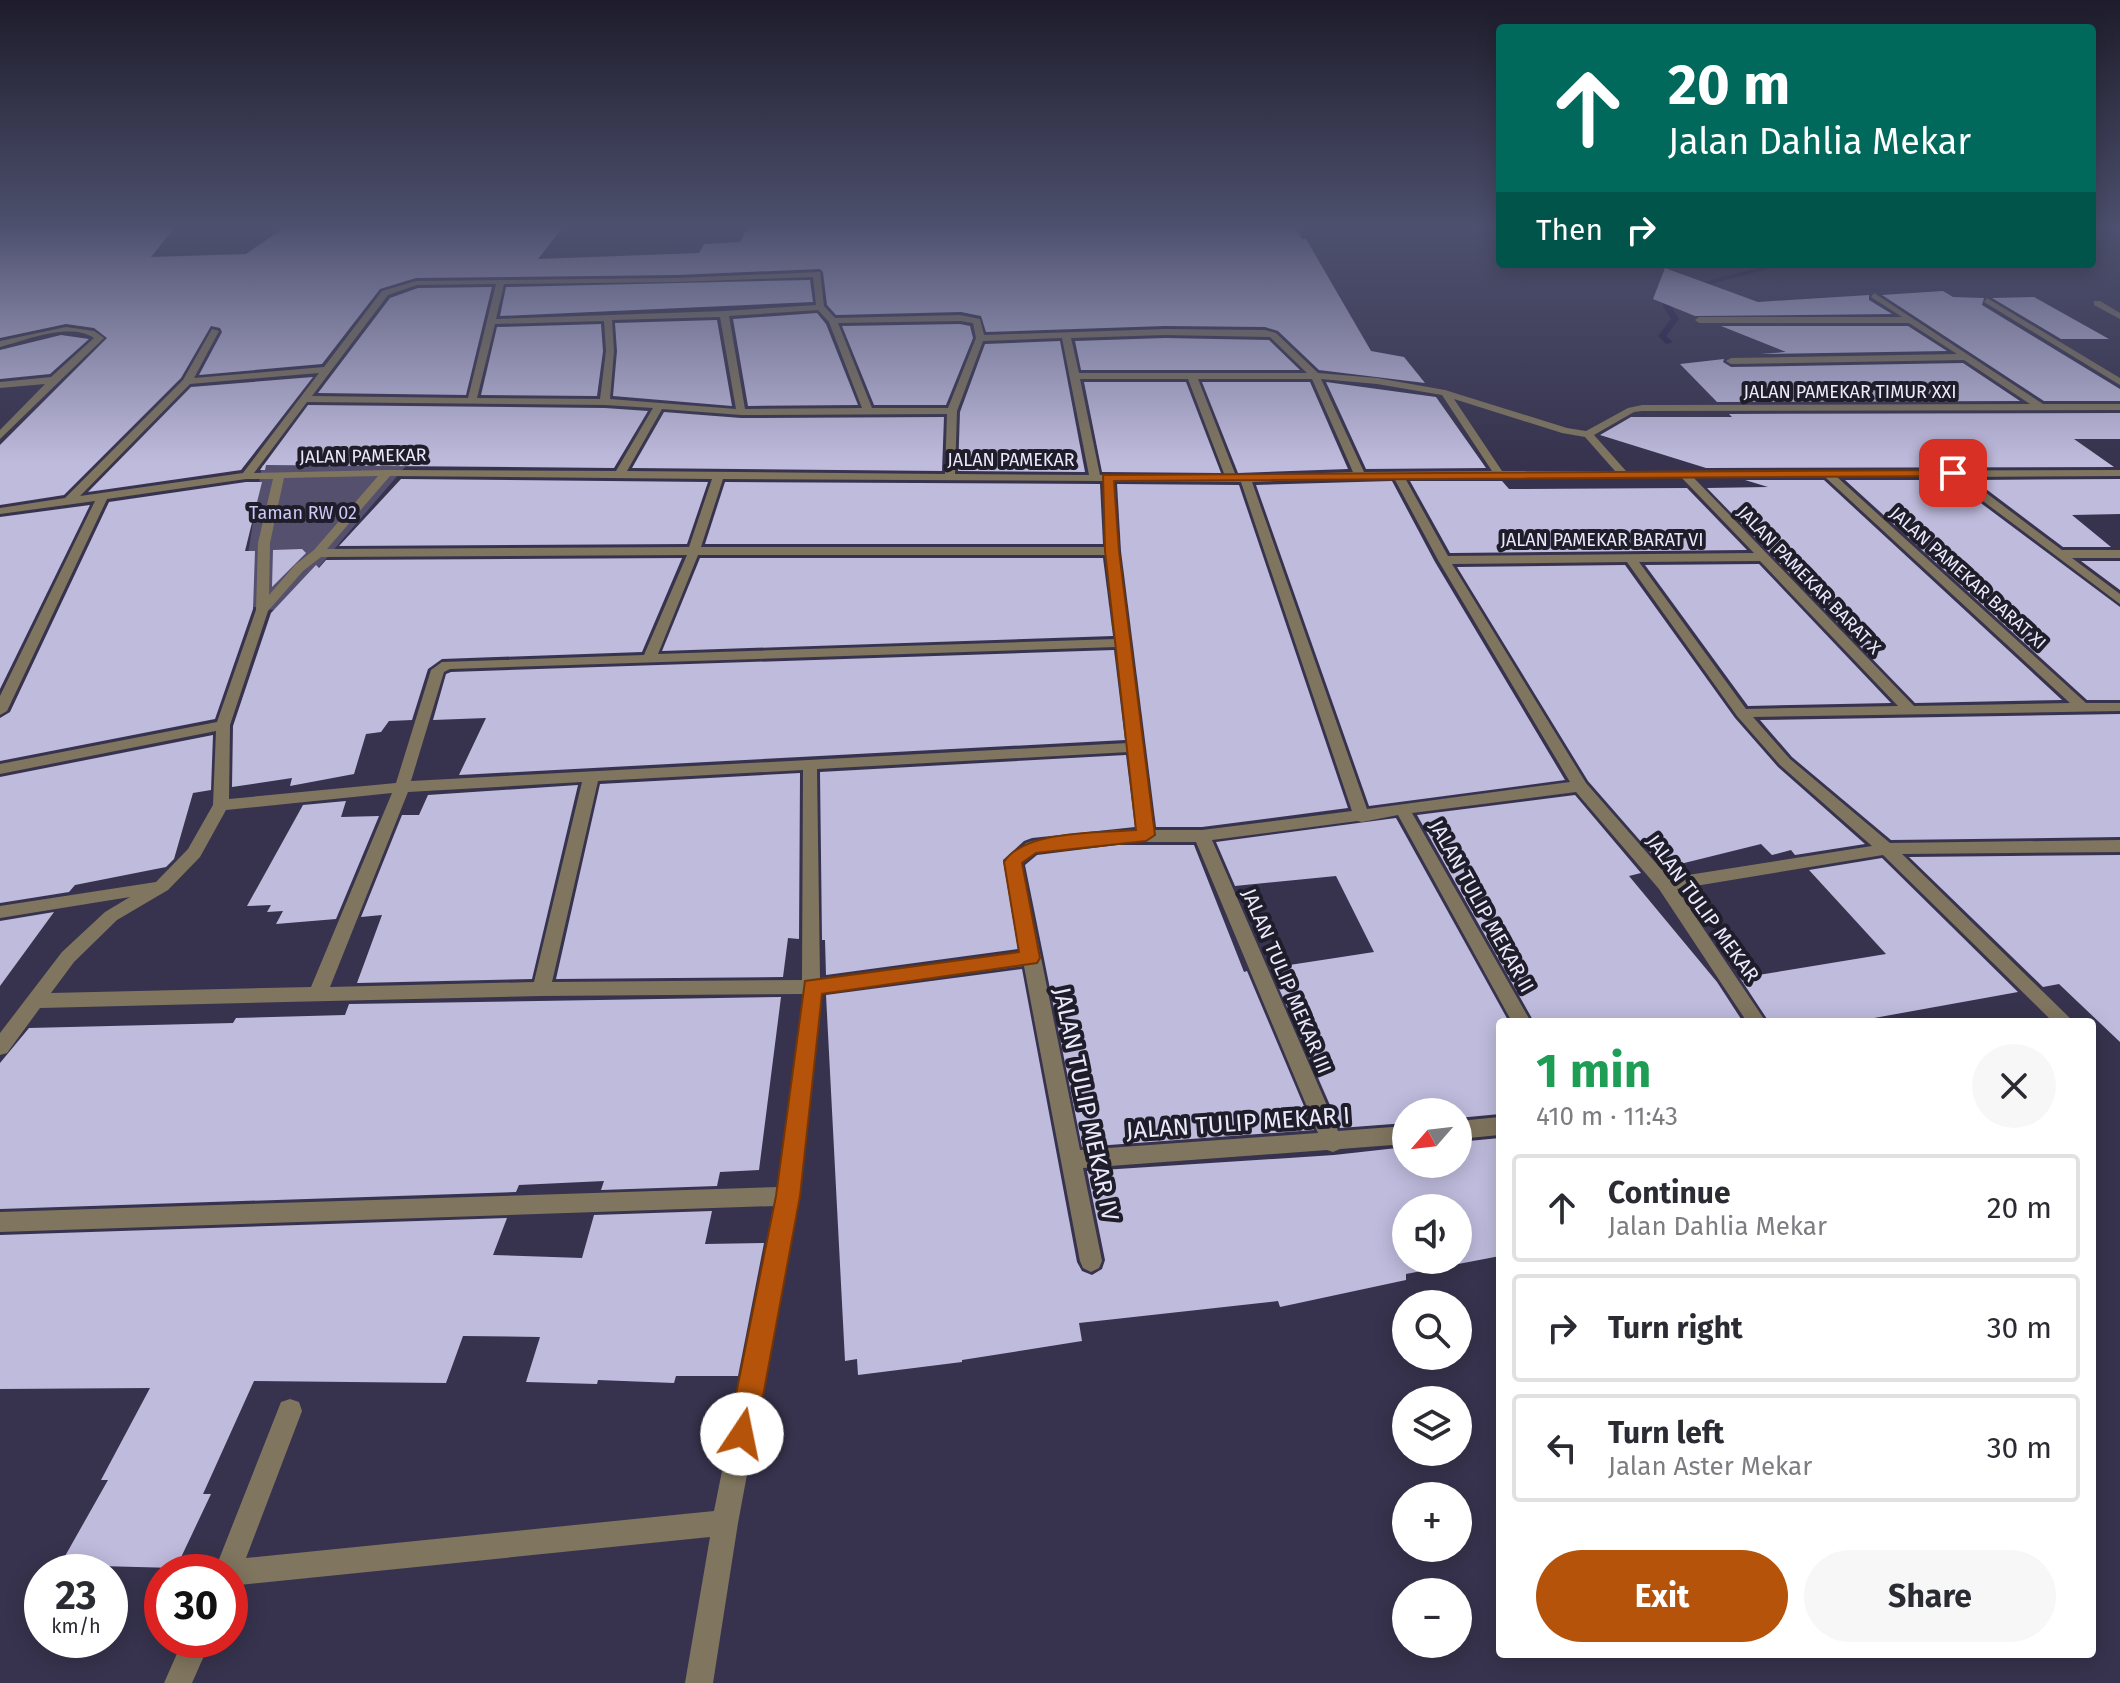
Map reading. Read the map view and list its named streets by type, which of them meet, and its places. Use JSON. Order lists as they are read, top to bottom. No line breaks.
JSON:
{"streets":{"street":["JALAN PAMEKAR TIMUR XXI","JALAN PAMEKAR","JALAN PAMEKAR BARAT VI","JALAN PAMEKAR BARAT XI","JALAN PAMEKAR BARAT X","JALAN TULIP MEKAR II","JALAN TULIP MEKAR","JALAN TULIP MEKAR III","JALAN TULIP MEKAR IV","JALAN TULIP MEKAR I"]},"crossings":[["JALAN PAMEKAR","JALAN PAMEKAR BARAT XI"],["JALAN PAMEKAR","JALAN PAMEKAR BARAT X"],["JALAN PAMEKAR","JALAN TULIP MEKAR"],["JALAN PAMEKAR BARAT VI","JALAN PAMEKAR BARAT X"],["JALAN PAMEKAR BARAT VI","JALAN TULIP MEKAR"],["JALAN TULIP MEKAR III","JALAN TULIP MEKAR I"],["JALAN TULIP MEKAR IV","JALAN TULIP MEKAR I"]],"parks":["Taman RW 02"],"north":"bottom left","page":{"turn":["20 m","Jalan Dahlia Mekar"],"then":"Then","heading":["1 min","410 m · 11:43"],"map_buttons":["+","−"],"list":[{"name":"Continue","note":"Jalan Dahlia Mekar","value":"20 m"},{"name":"Turn right","value":"30 m"},{"name":"Turn left","note":"Jalan Aster Mekar","value":"30 m"}],"buttons":["Exit","Share"],"speed":"23 km/h","limit":"30"}}
